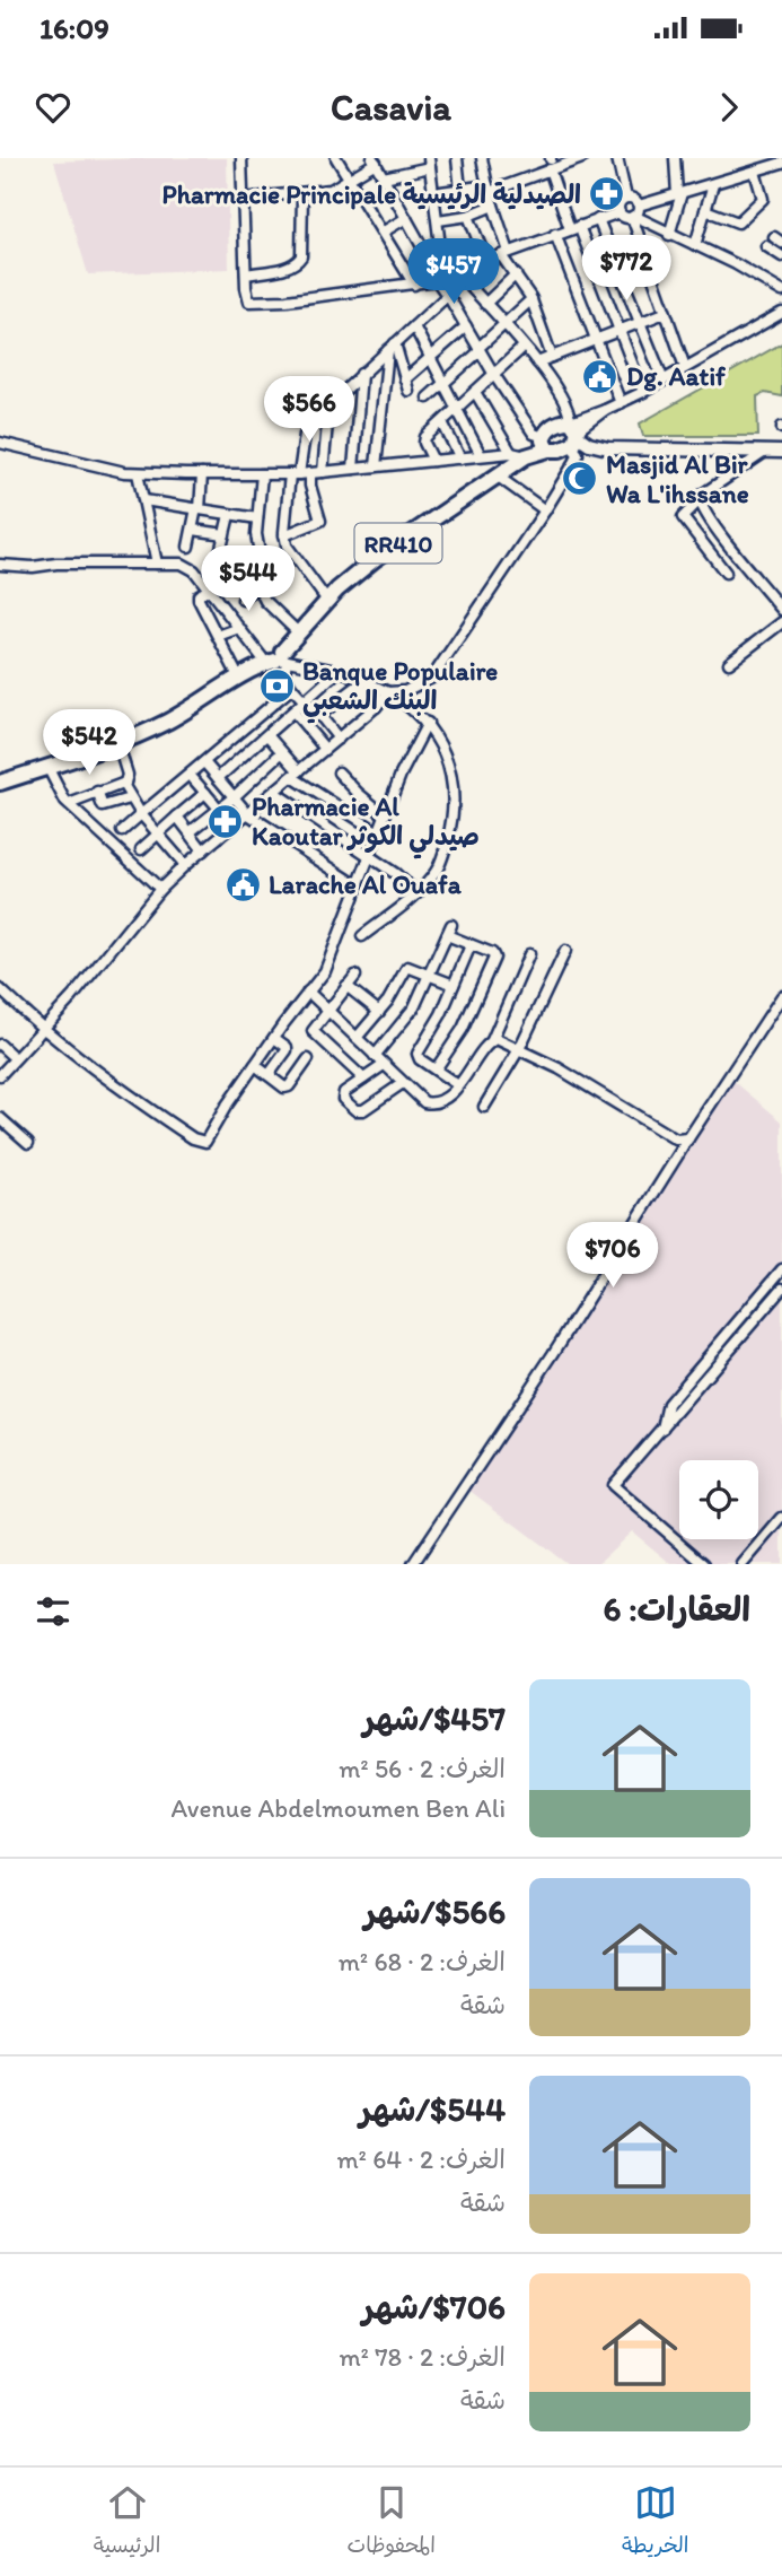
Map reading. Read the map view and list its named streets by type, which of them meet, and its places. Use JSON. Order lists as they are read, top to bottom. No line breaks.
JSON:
{"streets":{"highway":["RR410"]},"places":{"pharmacy":["Pharmacie Principale الصيدلية الرئيسية","Pharmacie Al Kaoutar صيدلي الكوثر"],"public building":["Dg. Aatif","Larache Al Ouafa"],"mosque":["Masjid Al Bir Wa L'ihssane"],"bank":["Banque Populaire البنك الشعبي"]},"page":{"status":"16:09","header":"Casavia","price":["$772","$457","$566","$544","$542","$706"],"heading":"العقارات: 6","list":[{"name":"$457/شهر","note":"الغرف: 2 · 56 m² · Avenue Abdelmoumen Ben Ali"},{"name":"$566/شهر","note":"الغرف: 2 · 68 m² · شقة"},{"name":"$544/شهر","note":"الغرف: 2 · 64 m² · شقة"},{"name":"$706/شهر","note":"الغرف: 2 · 78 m² · شقة"}],"tabs":["الخريطة","المحفوظات","الرئيسية"]}}
